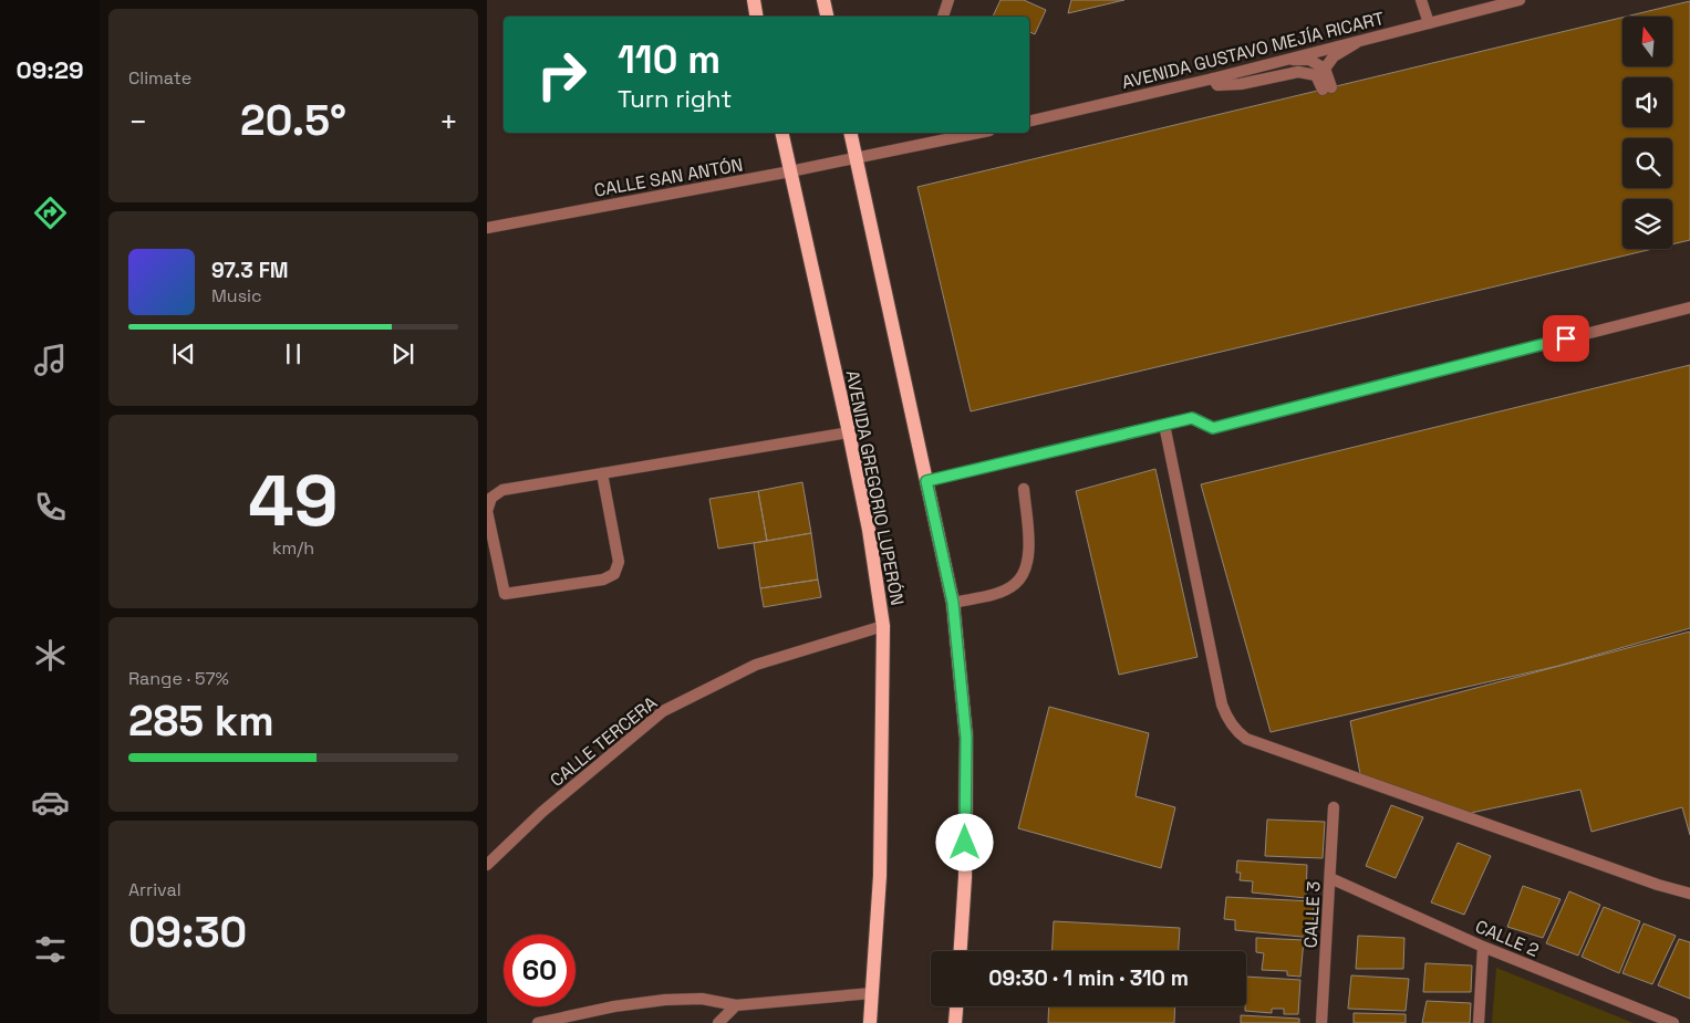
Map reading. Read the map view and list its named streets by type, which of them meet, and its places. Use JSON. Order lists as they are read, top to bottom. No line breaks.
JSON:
{"streets":{"main road":["AVENIDA GREGORIO LUPERÓN"],"street":["AVENIDA GUSTAVO MEJÍA RICART","CALLE SAN ANTÓN","CALLE TERCERA","CALLE 3","CALLE 2"]},"crossings":[["CALLE SAN ANTÓN","AVENIDA GREGORIO LUPERÓN"],["AVENIDA GREGORIO LUPERÓN","CALLE TERCERA"],["CALLE 3","CALLE 2"]],"north":"top","page":{"tabs":"09:29","tile":["Climate",["49","km/h"],["Range · 57%","285 km"],["Arrival","09:30"]],"turn":["110 m","Turn right"],"heat":["−","20.5°","+"],"song":["97.3 FM","Music"],"limit":"60","trip":"09:30 · 1 min · 310 m"}}
